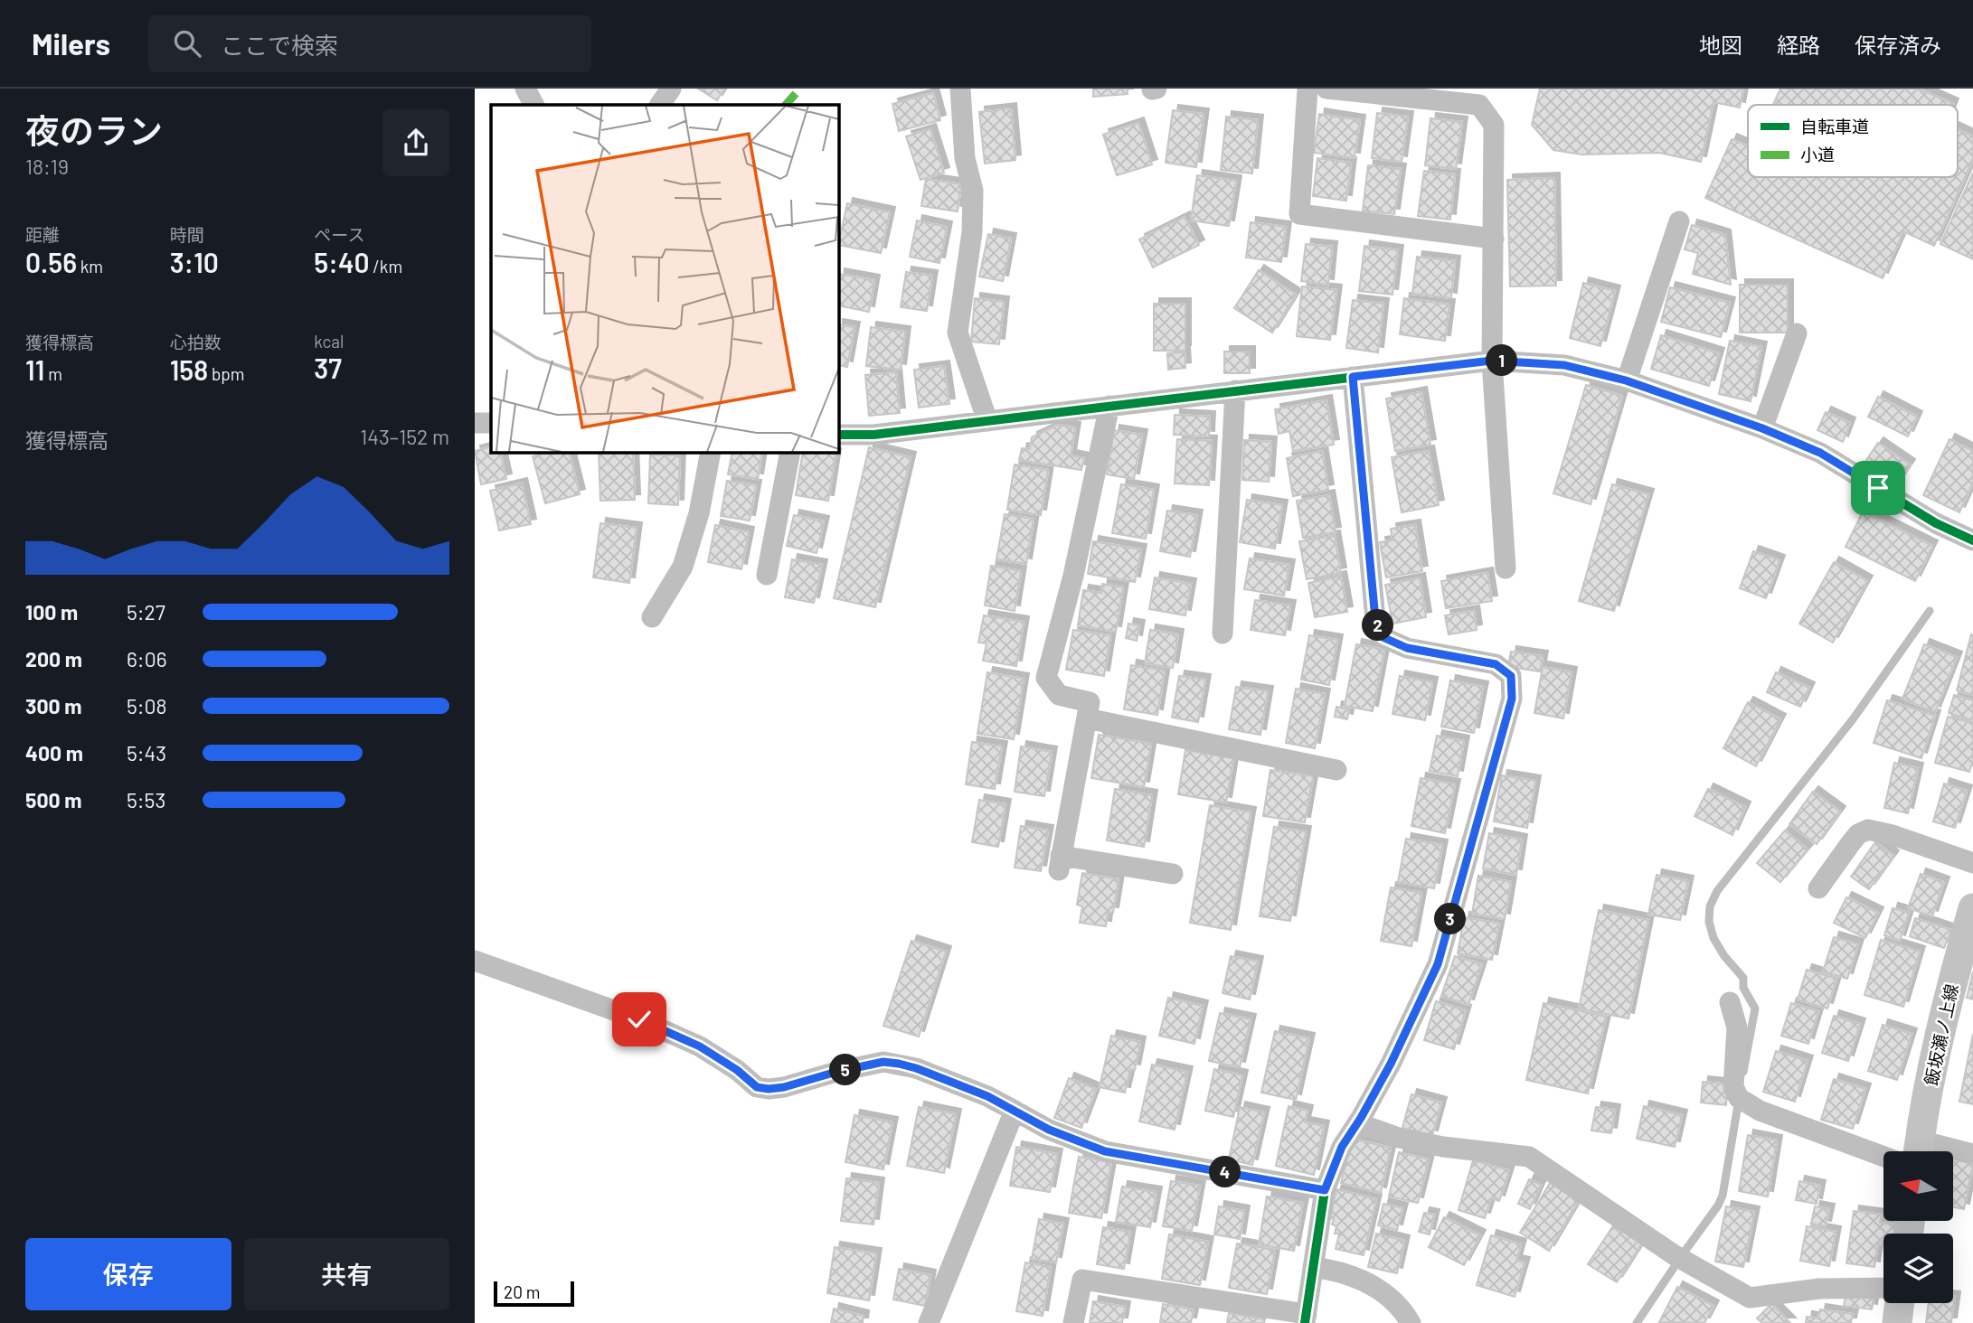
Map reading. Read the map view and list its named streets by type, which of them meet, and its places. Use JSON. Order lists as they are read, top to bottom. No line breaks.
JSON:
{"streets":{"main road":["飯坂瀬ノ上線"]},"legend":["自転車道","小道"],"scale_bar":"20 m","north":"left","page":{"header":"Milers","search":"ここで検索","nav":["地図","経路","保存済み"],"heading":["夜のラン","18:19"],"stats":[["距離","0.56 km"],["時間","3:10"],["ペース","5:40 /km"],["獲得標高","11 m"],["心拍数","158 bpm"],["kcal","37"]],"pins":["1","2","3","5","4"],"chart":["獲得標高","143–152 m"],"list":[{"name":"100 m","note":"5:27"},{"name":"200 m","note":"6:06"},{"name":"300 m","note":"5:08"},{"name":"400 m","note":"5:43"},{"name":"500 m","note":"5:53"}],"buttons":["保存","共有"],"scale":"20 m"}}
